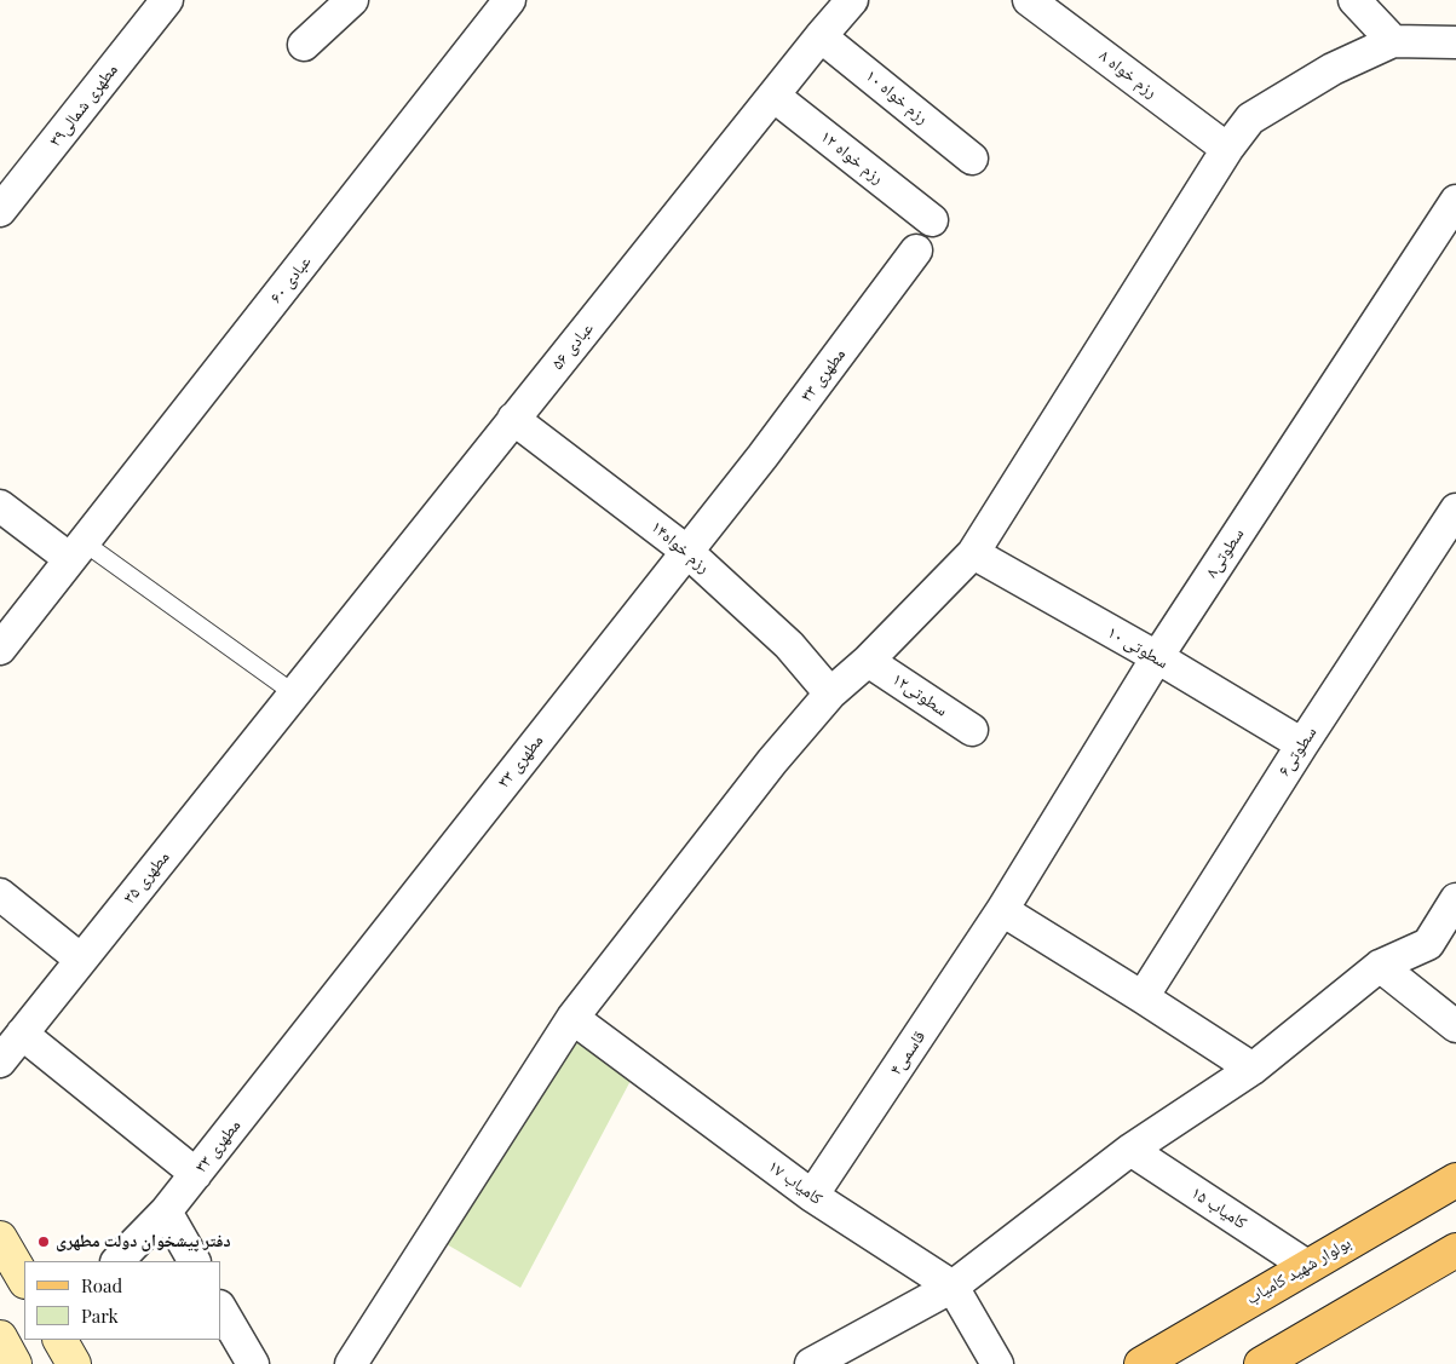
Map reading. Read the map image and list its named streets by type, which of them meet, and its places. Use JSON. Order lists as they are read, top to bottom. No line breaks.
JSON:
{"streets":{"main road":["بولوار شهید کامیاب"],"street":["رزم خواه ۸","رزم خواه ۱۰","مطهری شمالی۳۹","رزم خواه ۱۲","عبادی ۶۰","عبادی ۵۶","مطهری ۳۳","رزم خواه۱۴","سطوتی۸","سطوتی ۱۰","سطوتی۱۲","سطوتی۶","مطهری ۳۵","قاسمی۴","کامیاب ۱۷","کامیاب ۱۵"]},"crossings":[["رزم خواه ۱۰","عبادی ۵۶"],["رزم خواه ۱۲","عبادی ۵۶"],["عبادی ۵۶","رزم خواه۱۴"],["عبادی ۵۶","مطهری ۳۵"],["مطهری ۳۳","رزم خواه۱۴"],["سطوتی۸","سطوتی ۱۰"],["سطوتی۸","قاسمی۴"],["سطوتی ۱۰","سطوتی۶"],["قاسمی۴","کامیاب ۱۷"],["کامیاب ۱۵","بولوار شهید کامیاب"]],"places":["دفتر پیشخوان دولت مطهری"],"legend":["Road","Park"]}
